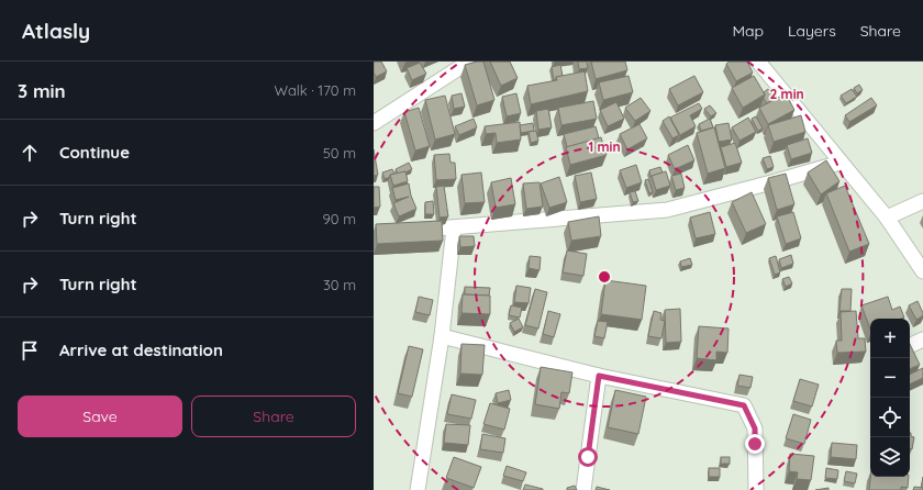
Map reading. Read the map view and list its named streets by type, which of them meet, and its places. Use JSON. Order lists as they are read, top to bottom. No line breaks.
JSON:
{"page":{"header":"Atlasly","nav":["Map","Layers","Share"],"heading":["3 min","Walk · 170 m"],"list":[["Continue","50 m"],["Turn right","90 m"],["Turn right","30 m"],"Arrive at destination"],"map_buttons":["+","−"],"buttons":["Save","Share"]},"rings":["2 min","1 min"]}
